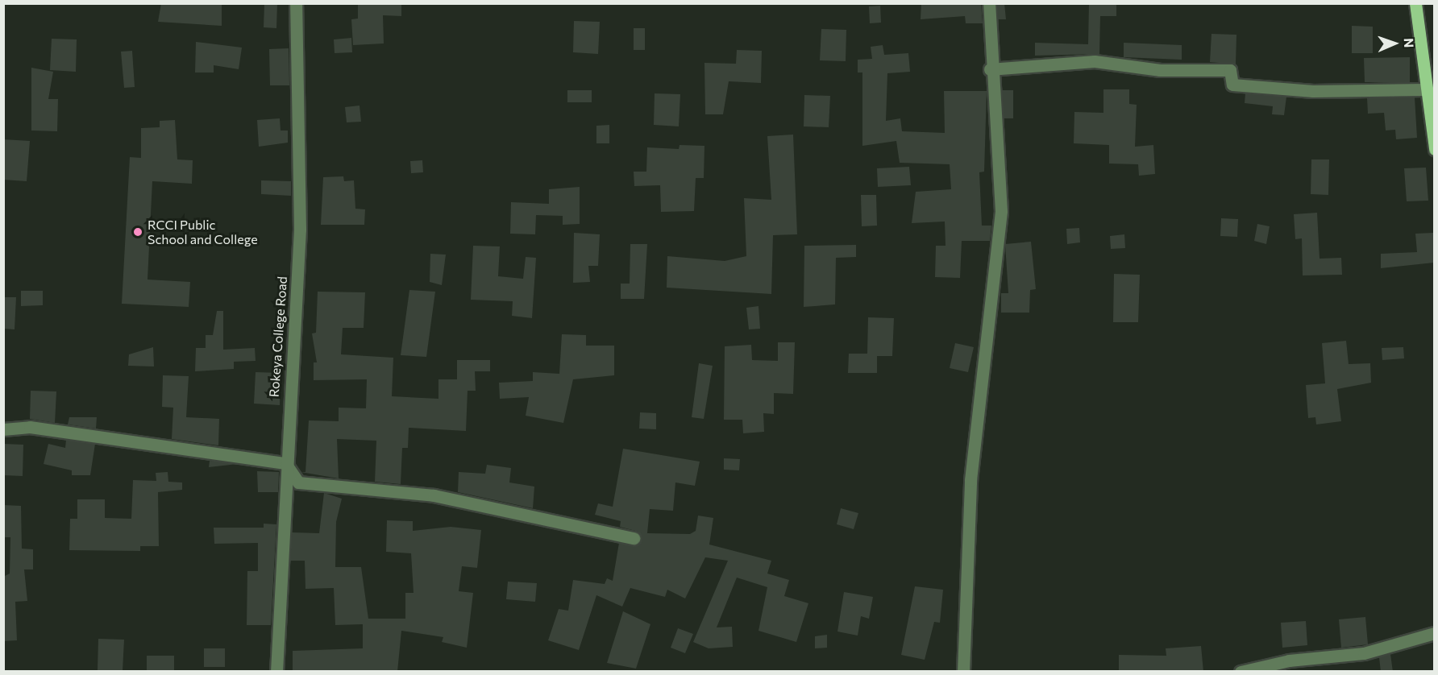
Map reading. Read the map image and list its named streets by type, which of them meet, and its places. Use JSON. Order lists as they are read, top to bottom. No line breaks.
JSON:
{"streets":{"street":["Rokeya College Road"]},"places":["RCCI Public School and College"],"north":"right"}
